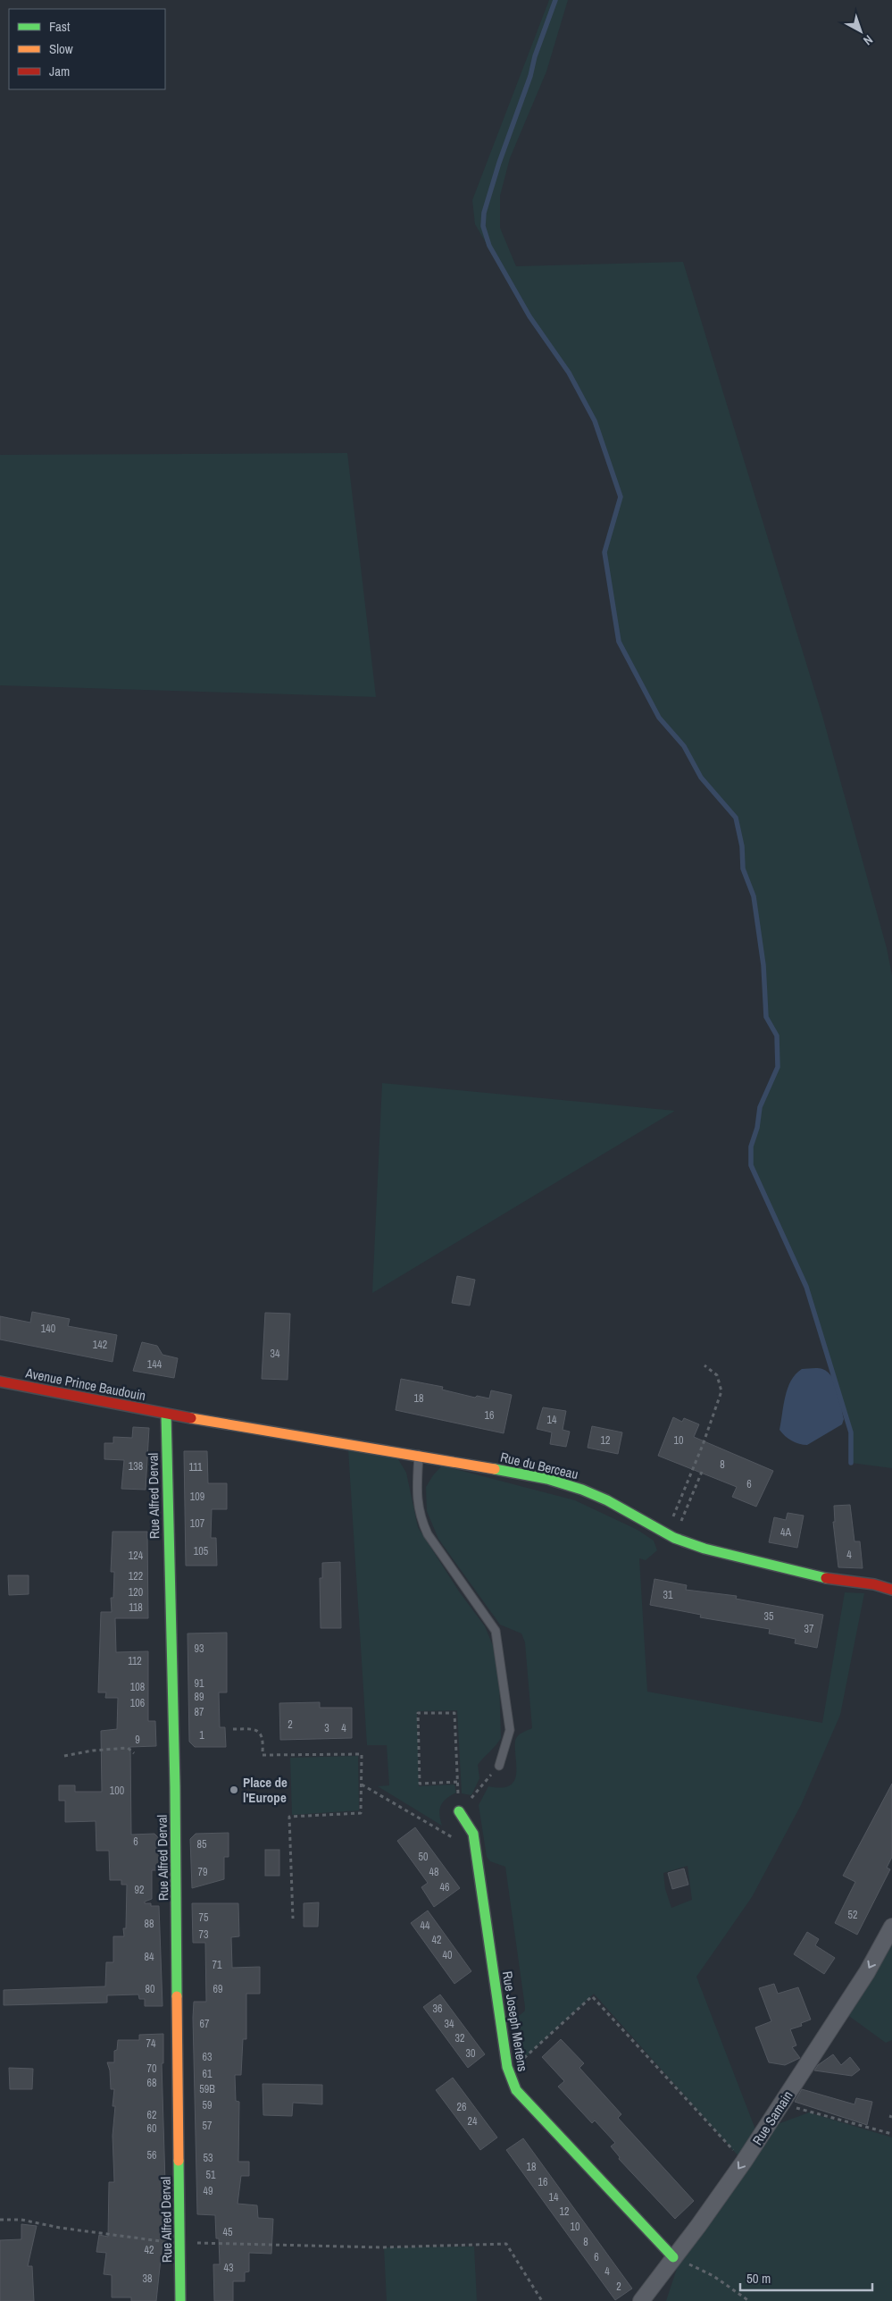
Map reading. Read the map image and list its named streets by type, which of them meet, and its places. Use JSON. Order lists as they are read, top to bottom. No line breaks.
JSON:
{"streets":{"street":["Avenue Prince Baudouin","Rue du Berceau","Rue Alfred Derval","Rue Joseph Mertens","Rue Samain"]},"crossings":[["Avenue Prince Baudouin","Rue du Berceau"],["Avenue Prince Baudouin","Rue Alfred Derval"],["Rue du Berceau","Rue Alfred Derval"],["Rue Joseph Mertens","Rue Samain"]],"one_way":["Rue Samain"],"places":["Place de l'Europe"],"house_numbers":["140","142","34","144","18","16","14","12","10","8","138","111","6","109","107","4A","105","4","124","122","120","31","118","35","37","93","112","91","108","89","106","87","2","3","4","1","9","100","6","85","50","79","48","46","92","52","75","88","44","73","42","40","84","71","80","69","36","67","34","32","74","30","63","70","61","68","59B","59","26","62","24","57","60","56","53","18","51","16","49","14","12","10","45","8","42","6","43","4","38","2"],"legend":["Fast","Slow","Jam"],"scale_bar":"50 m","north":"bottom right"}
